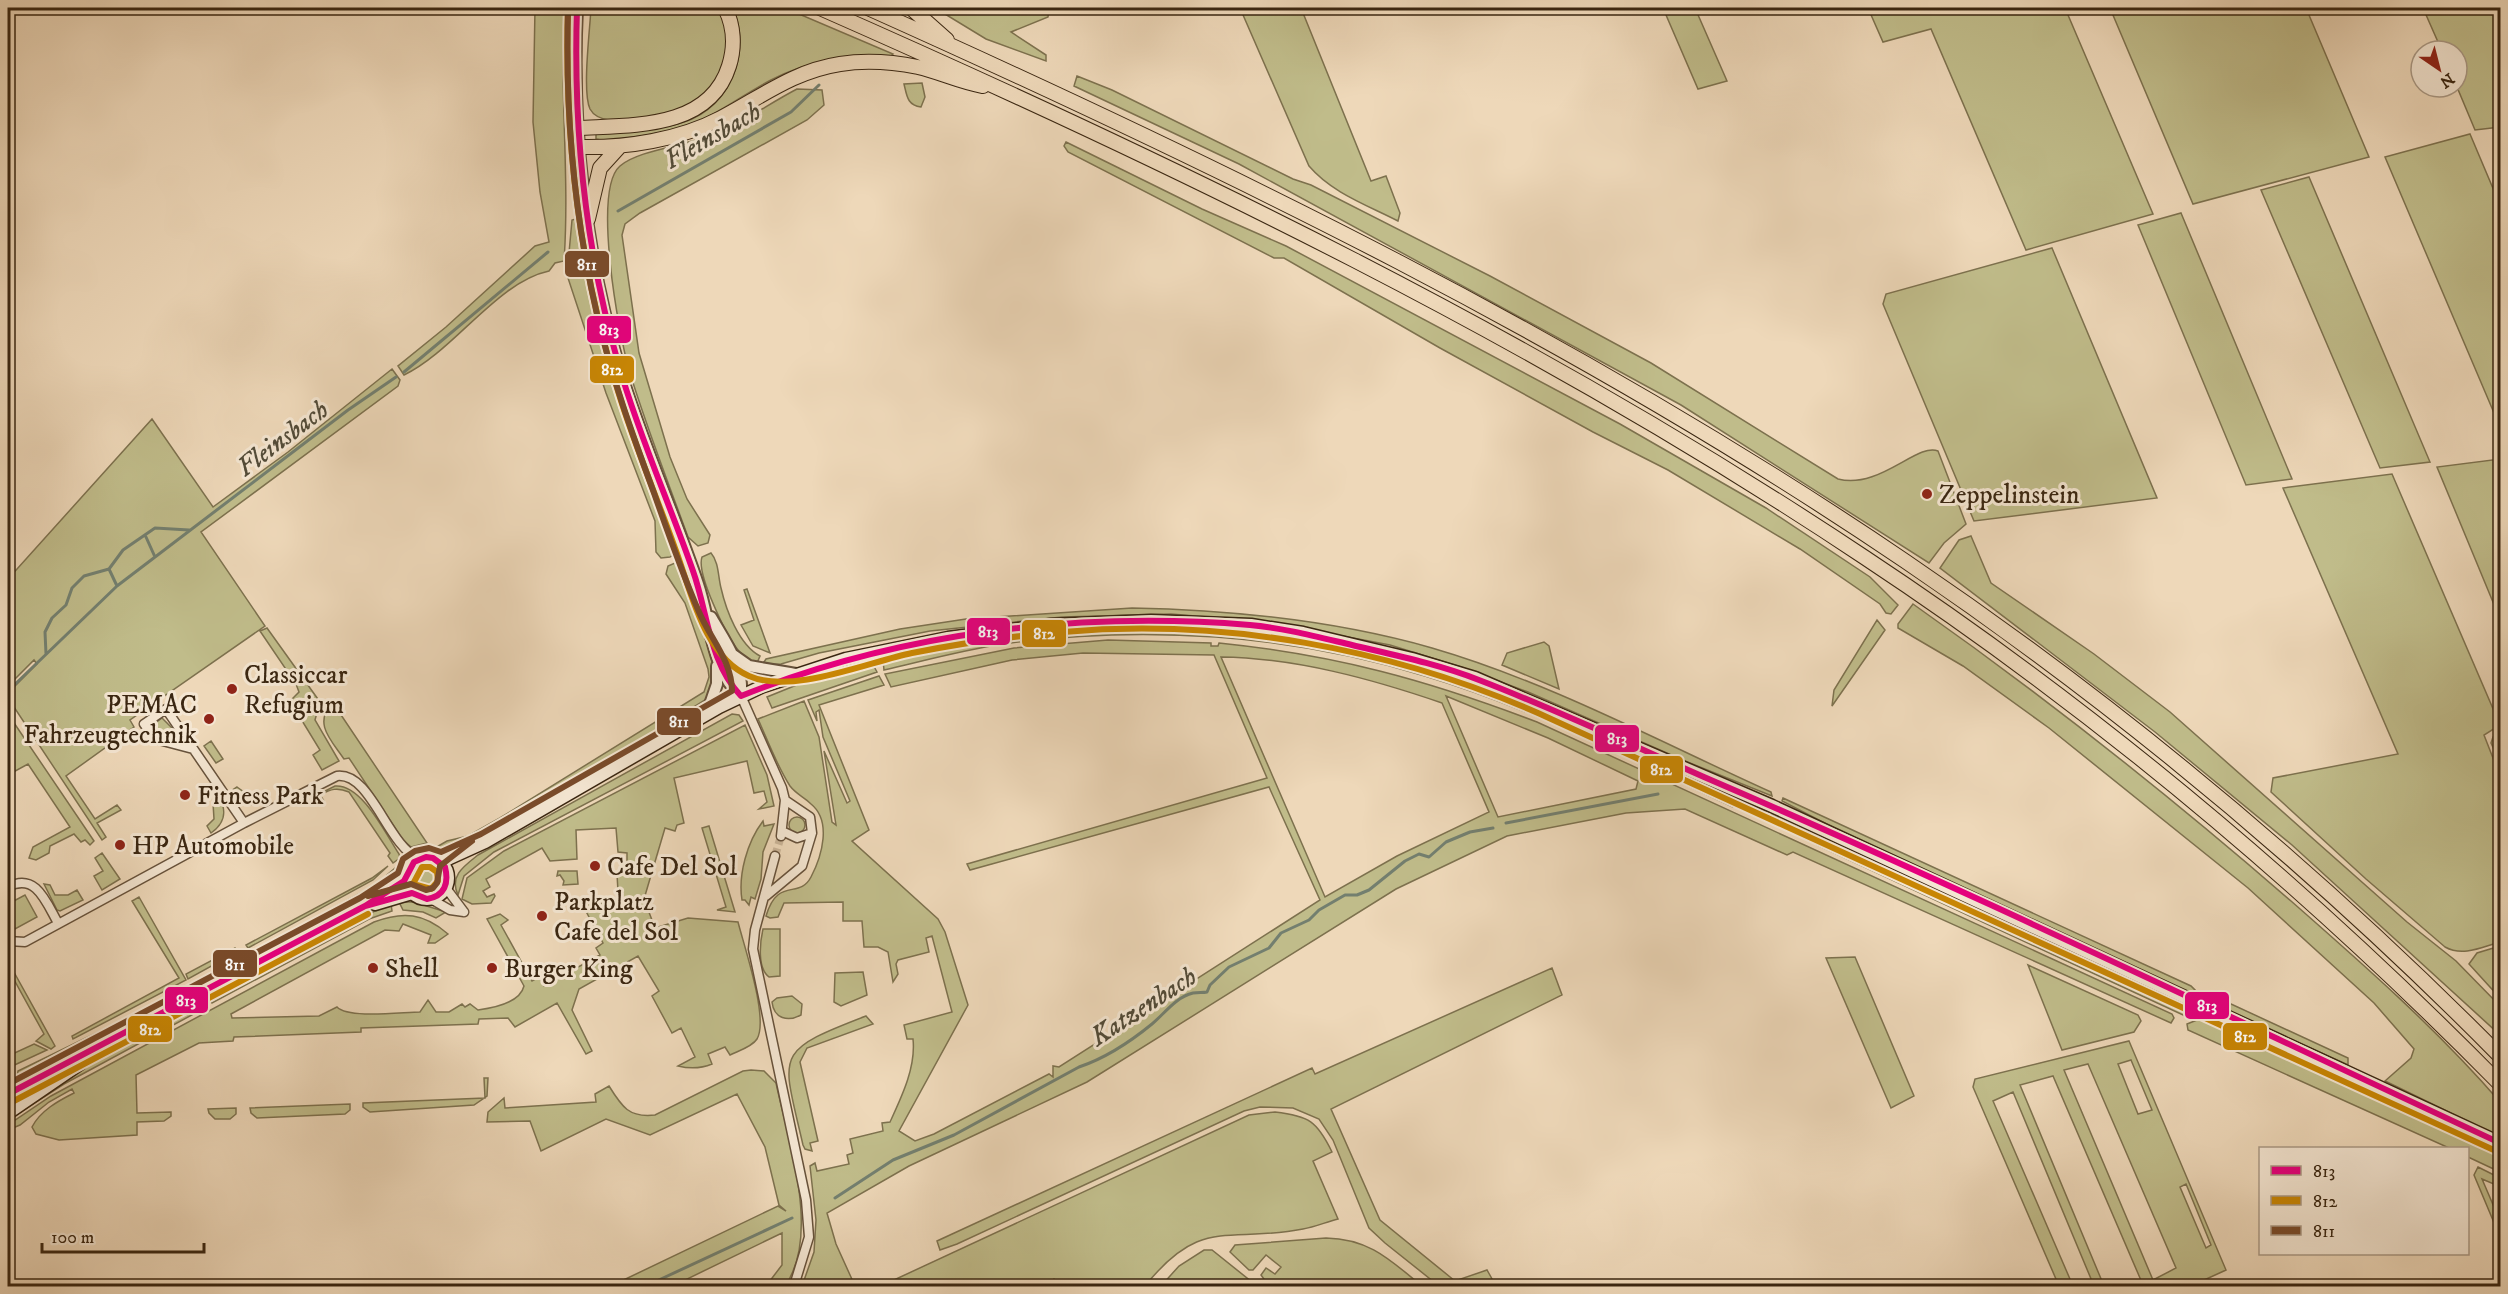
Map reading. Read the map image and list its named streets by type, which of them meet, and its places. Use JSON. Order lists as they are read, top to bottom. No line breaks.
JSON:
{"water":["Fleinsbach","Katzenbach"],"places":["Zeppelinstein","Classiccar Refugium","PEMAC Fahrzeugtechnik","Fitness Park","HP Automobile","Cafe Del Sol","Parkplatz Cafe del Sol","Shell","Burger King"],"lines":["transit line 813","transit line 812","transit line 811"],"legend":["813","812","811"],"scale_bar":"100 m","north":"bottom right"}
